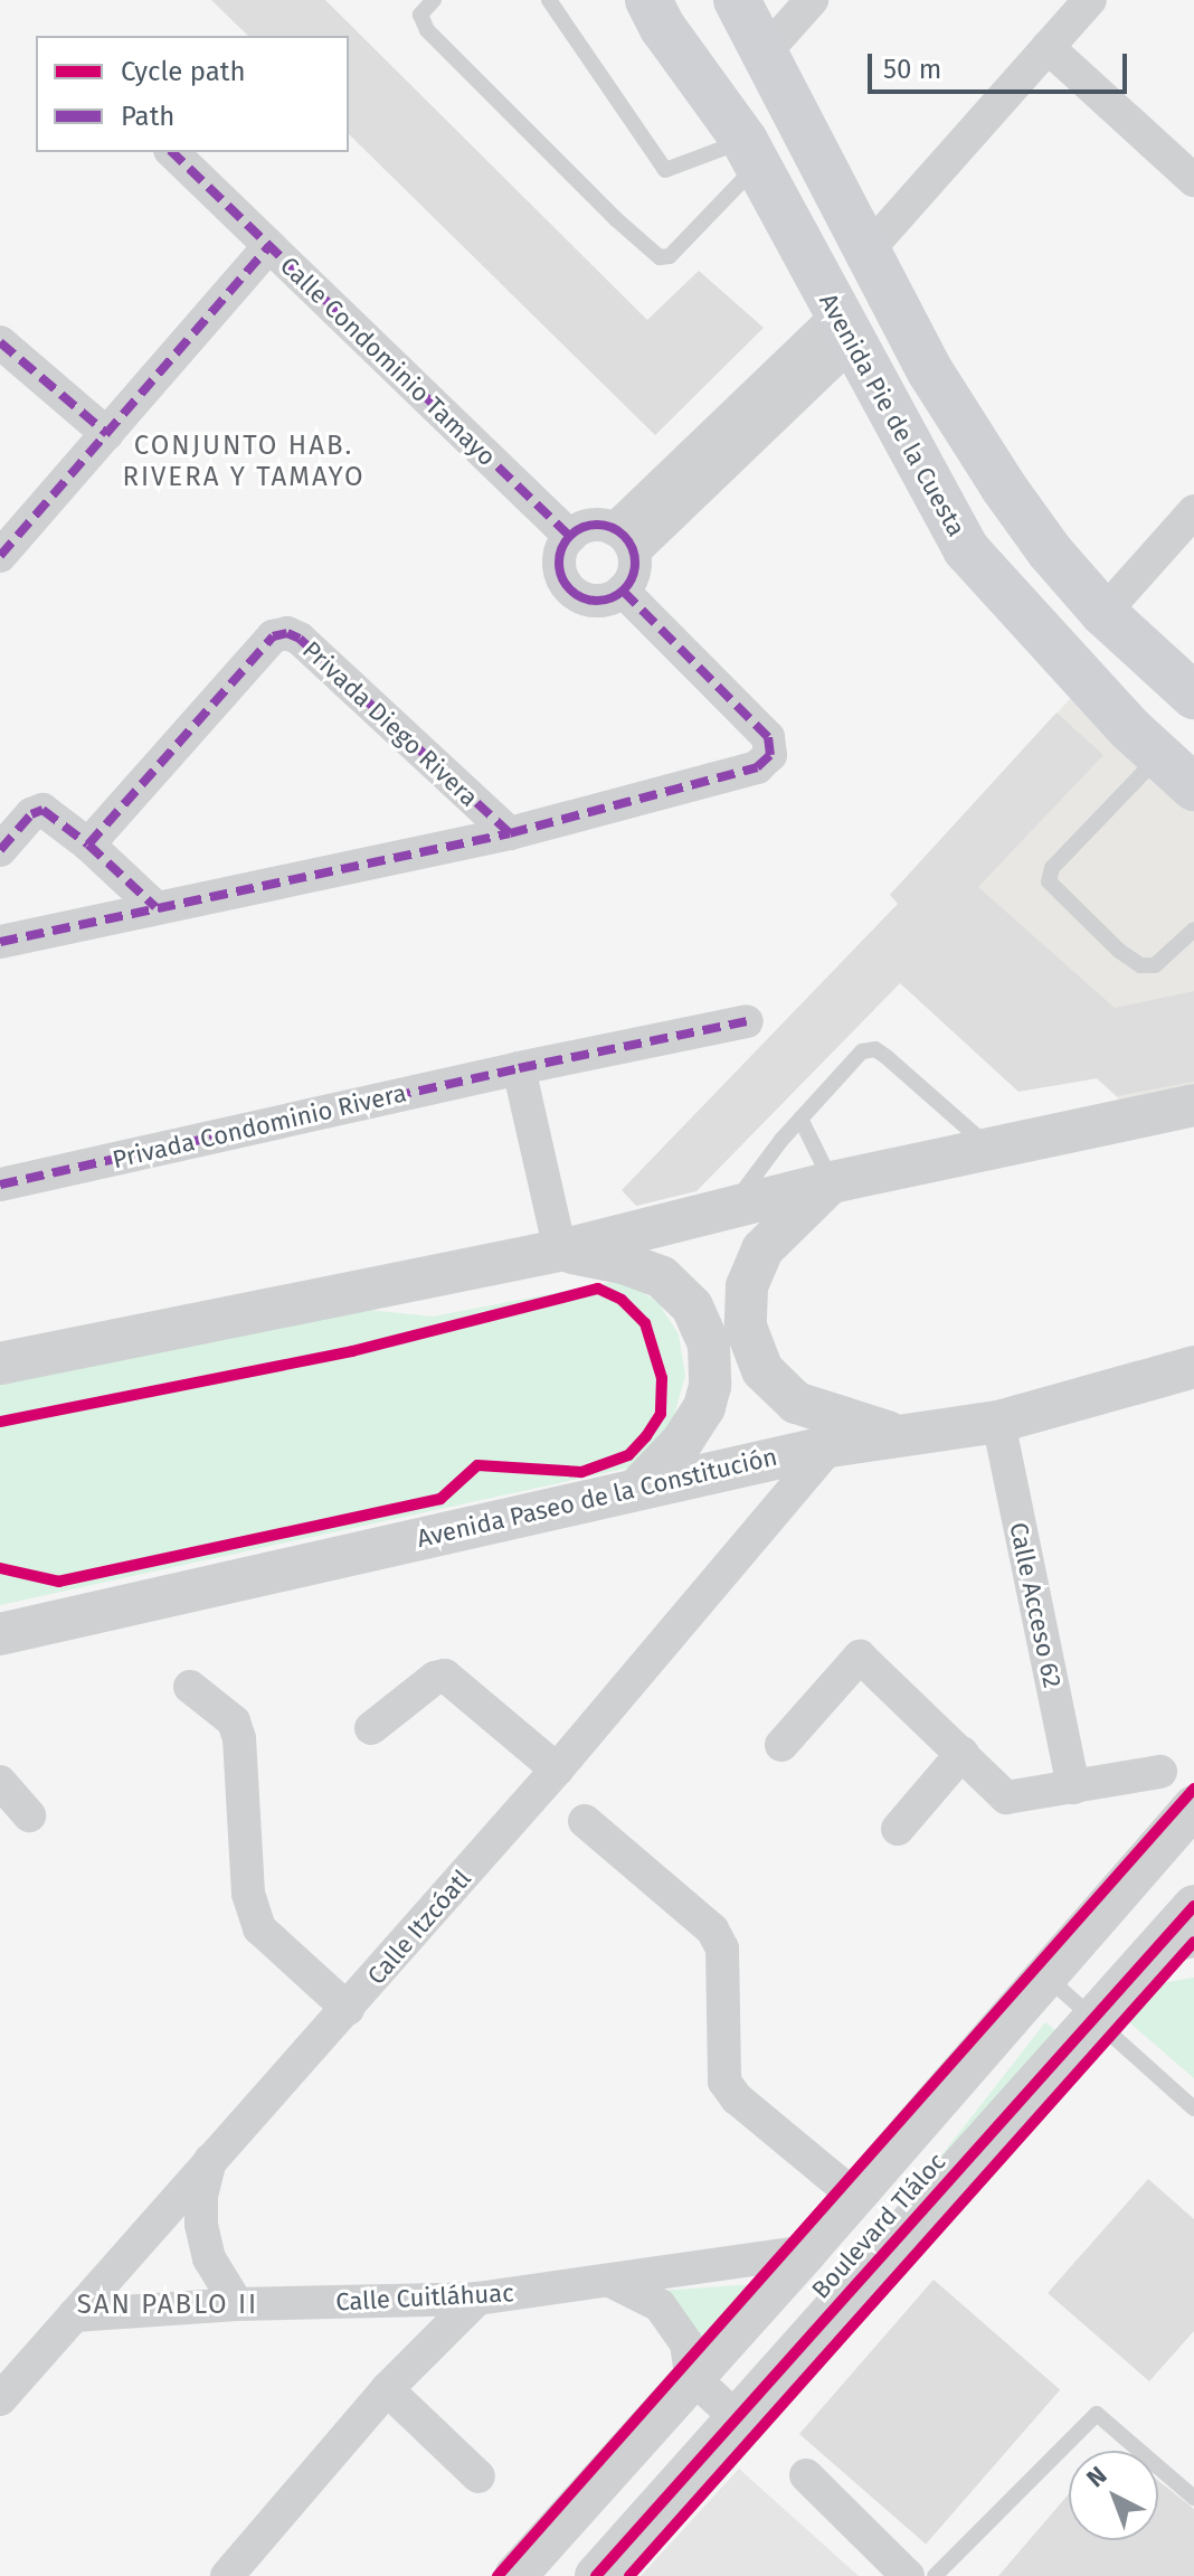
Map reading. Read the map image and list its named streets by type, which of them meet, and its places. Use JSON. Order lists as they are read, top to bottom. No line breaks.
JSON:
{"streets":{"main road":["Avenida Pie de la Cuesta"],"street":["Calle Condominio Tamayo","Privada Diego Rivera","Privada Condominio Rivera","Avenida Paseo de la Constitución","Calle Acceso 62","Calle Itzcóatl","Boulevard Tláloc","Calle Cuitláhuac"]},"crossings":[["Calle Condominio Tamayo","Privada Diego Rivera"],["Avenida Paseo de la Constitución","Calle Acceso 62"],["Avenida Paseo de la Constitución","Calle Itzcóatl"],["Calle Itzcóatl","Calle Cuitláhuac"],["Boulevard Tláloc","Calle Cuitláhuac"]],"districts":["CONJUNTO HAB. RIVERA Y TAMAYO","SAN PABLO II"],"legend":["Cycle path","Path"],"scale_bar":"50 m","north":"top left"}
